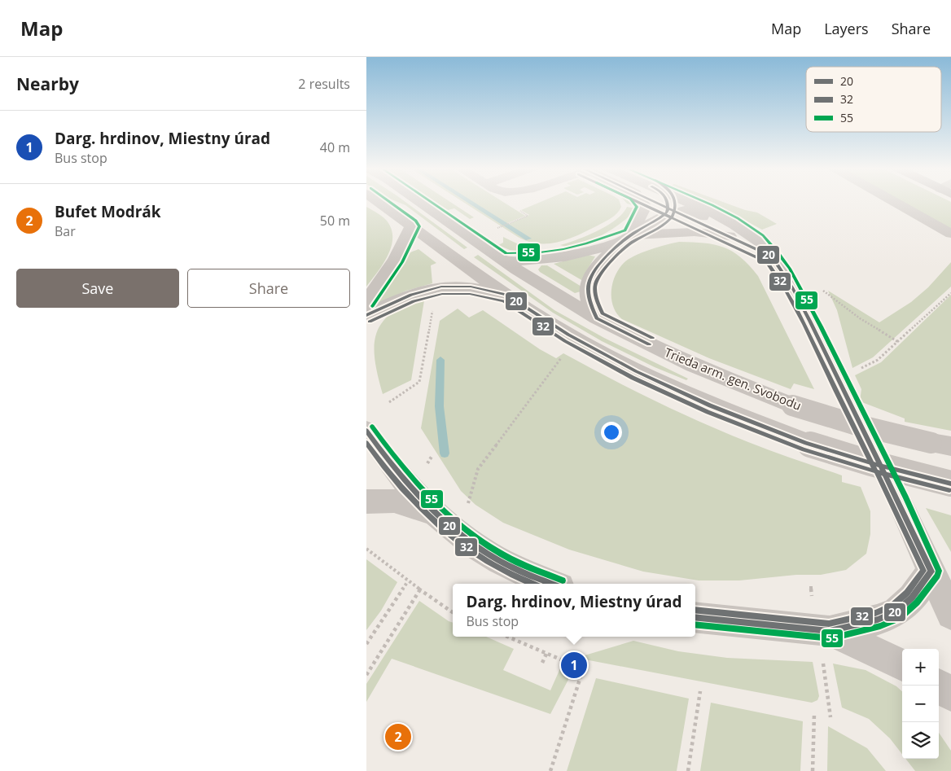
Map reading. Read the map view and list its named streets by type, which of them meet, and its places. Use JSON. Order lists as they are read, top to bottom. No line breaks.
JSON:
{"streets":{"street":["Trieda arm. gen. Svobodu"]},"lines":["transit line 20","transit line 32","transit line 55"],"legend":["20","32","55"],"page":{"header":"Map","nav":["Map","Layers","Share"],"heading":["Nearby","2 results"],"list":[{"mark":"1","name":"Darg. hrdinov, Miestny úrad","note":"Bus stop","value":"40 m"},{"mark":"2","name":"Bufet Modrák","note":"Bar","value":"50 m"}],"buttons":["Save","Share"],"popup":["Darg. hrdinov, Miestny úrad","Bus stop"],"map_buttons":["+","−"],"pins":["1","2"]}}
